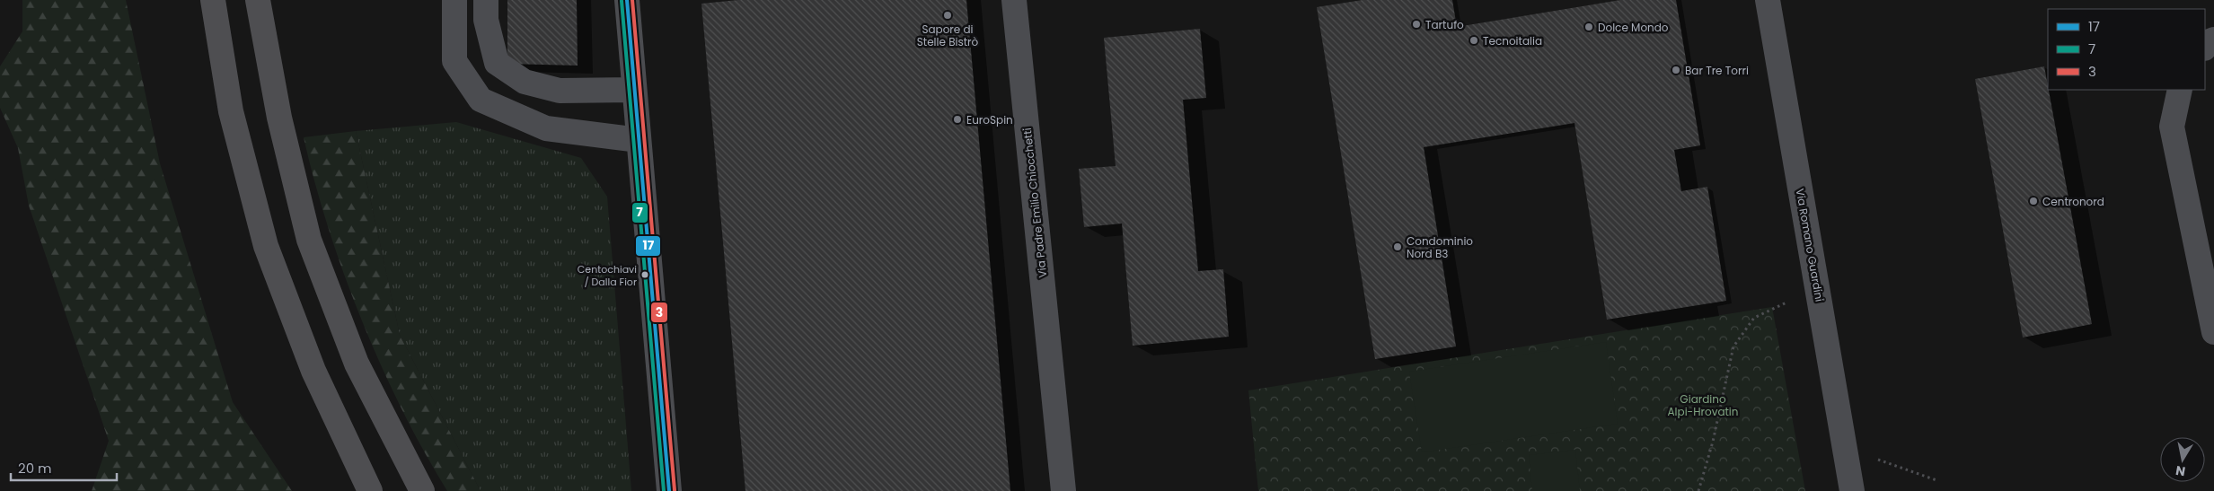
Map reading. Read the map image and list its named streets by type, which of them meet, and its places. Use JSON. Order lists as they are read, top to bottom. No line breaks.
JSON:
{"streets":{"street":["Via Padre Emilio Chiocchetti","Via Romano Guardini"]},"parks":["Giardino Alpi-Hrovatin"],"places":["Sapore di Stelle Bistrò","Tartufo","Dolce Mondo","Tecnoitalia","Bar Tre Torri","EuroSpin","Centronord","Condominio Nord B3","Centochiavi / Dalla Fior"],"lines":["transit line 17","transit line 3","transit line 7"],"legend":["17","7","3"],"scale_bar":"20 m","north":"bottom"}
